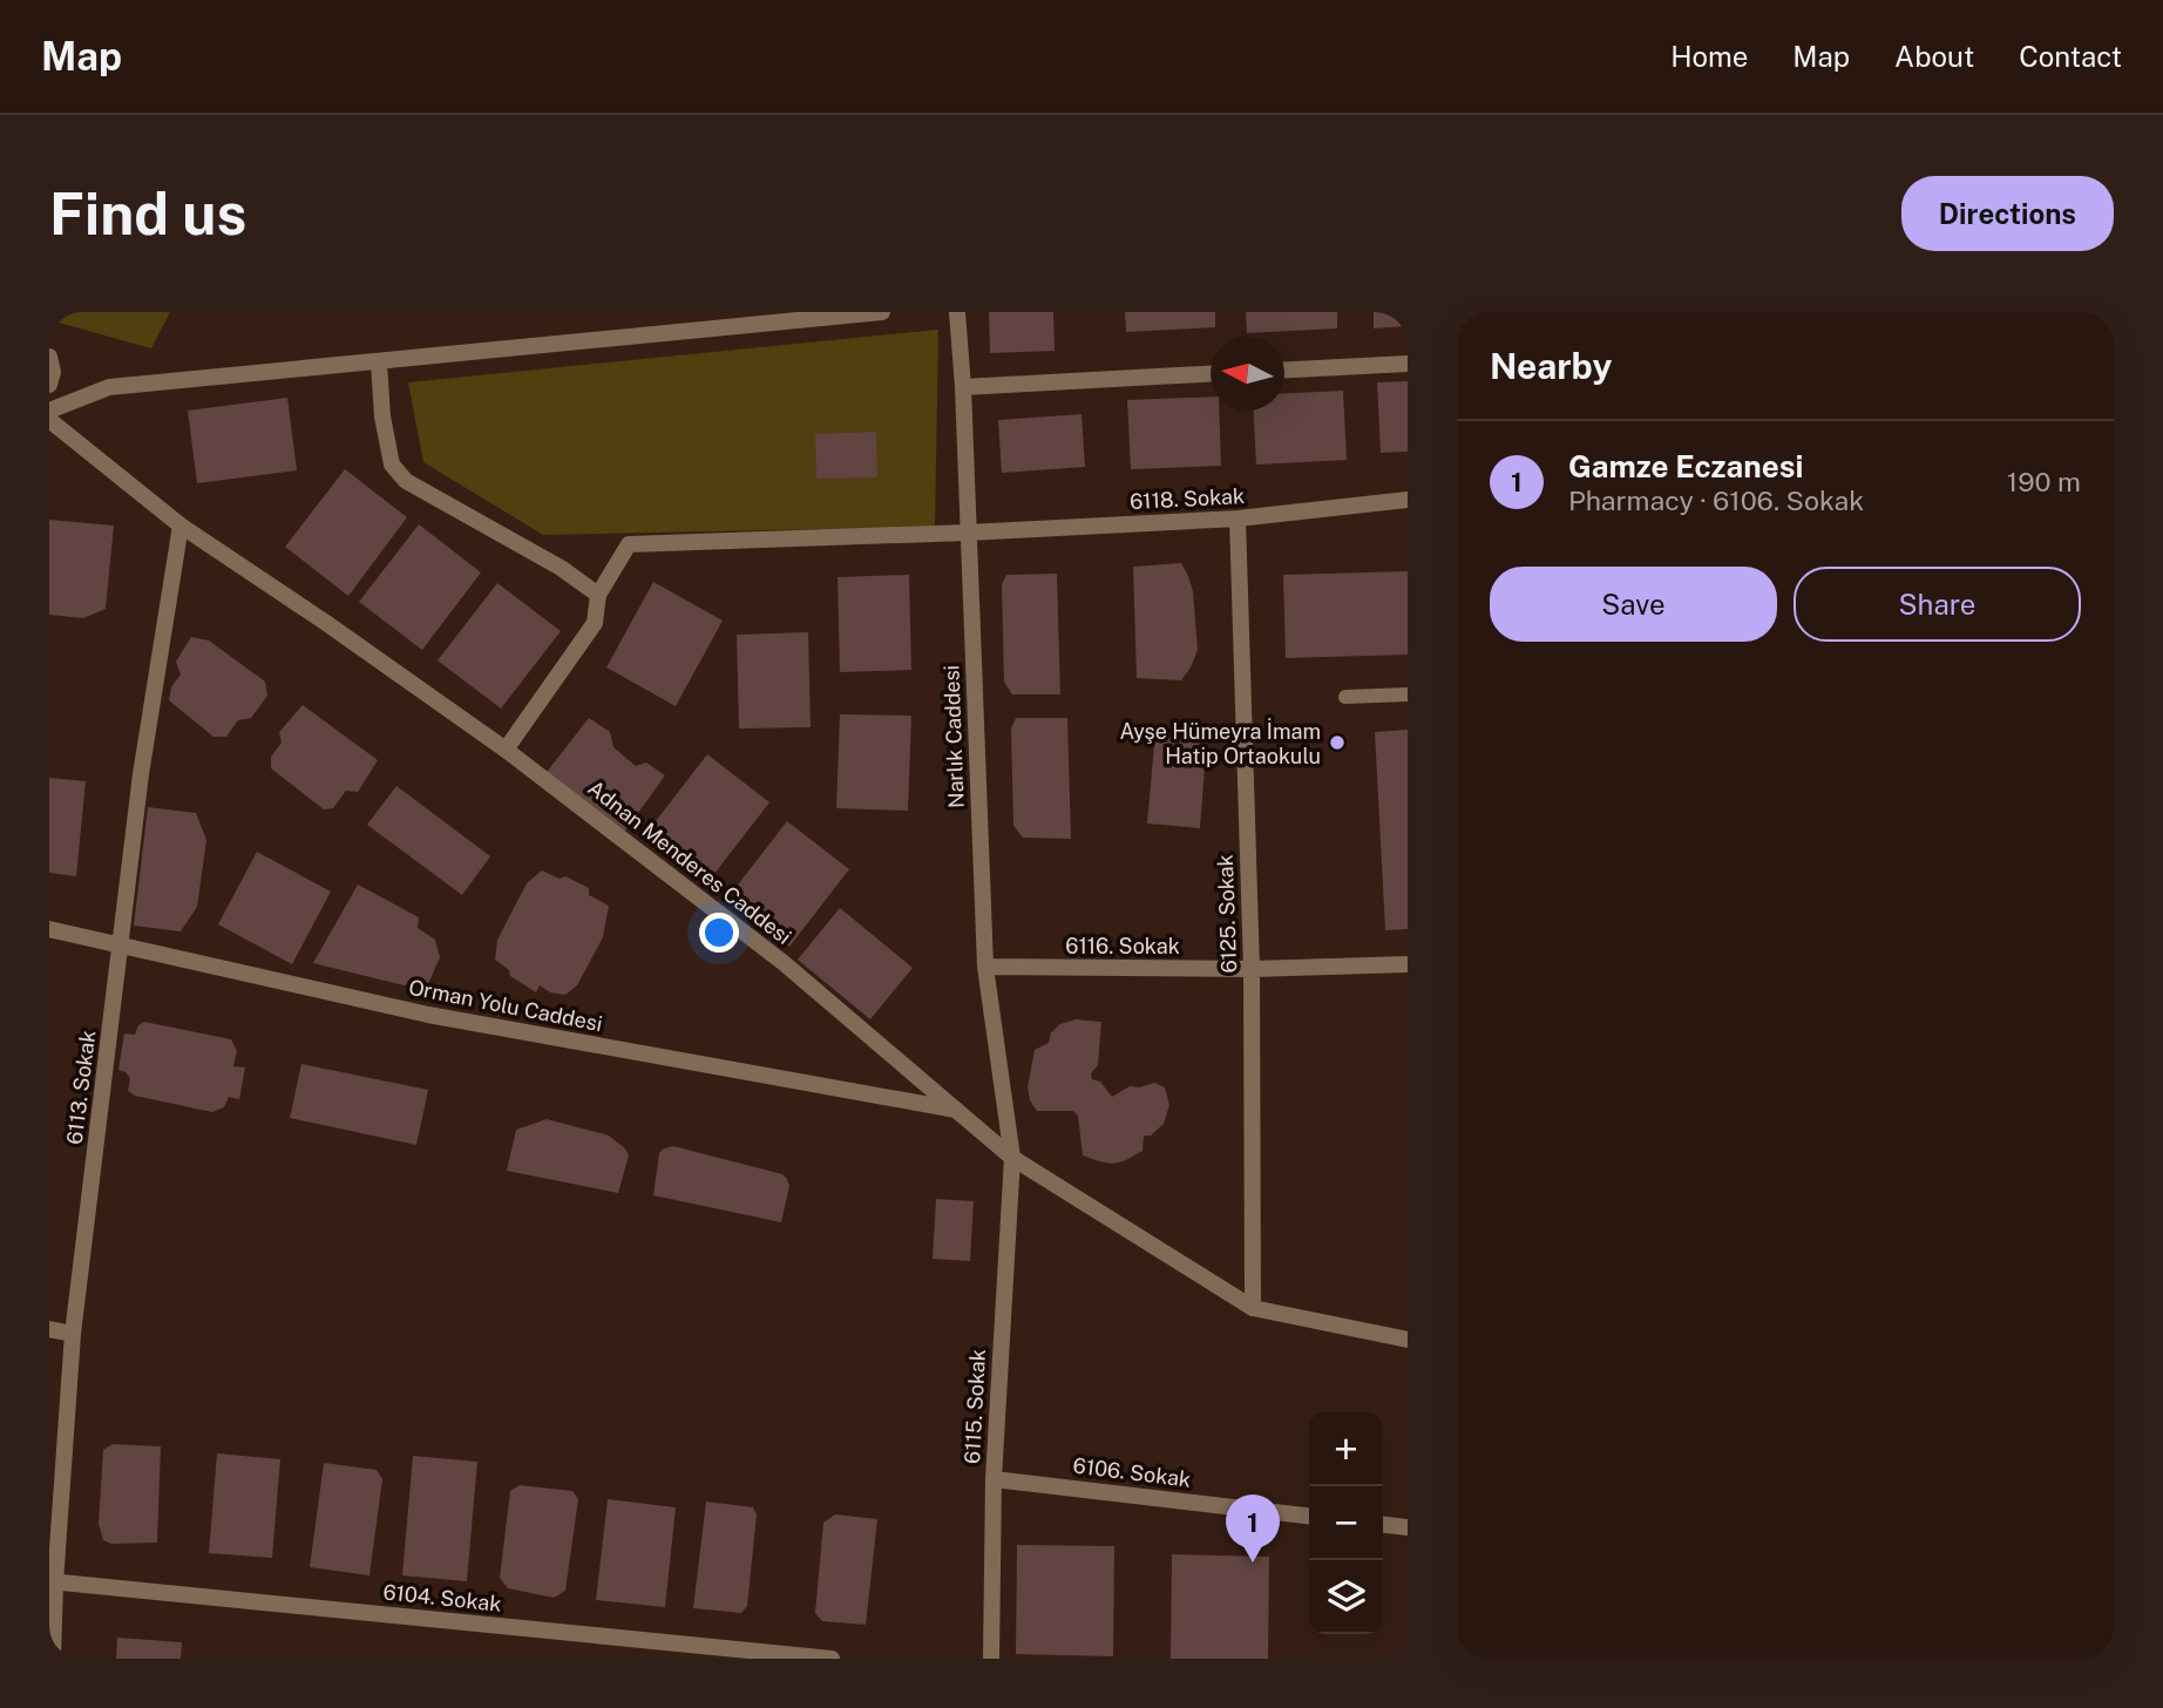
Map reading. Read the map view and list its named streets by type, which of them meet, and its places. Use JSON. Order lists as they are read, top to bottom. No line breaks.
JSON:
{"streets":{"street":["6118. Sokak","Narlık Caddesi","Adnan Menderes Caddesi","6125. Sokak","6116. Sokak","Orman Yolu Caddesi","6113. Sokak","6115. Sokak","6106. Sokak","6104. Sokak"]},"crossings":[["6118. Sokak","Narlık Caddesi"],["6118. Sokak","6125. Sokak"],["Narlık Caddesi","Adnan Menderes Caddesi"],["Narlık Caddesi","6116. Sokak"],["Narlık Caddesi","6115. Sokak"],["Adnan Menderes Caddesi","6125. Sokak"],["Adnan Menderes Caddesi","Orman Yolu Caddesi"],["Adnan Menderes Caddesi","6113. Sokak"],["Adnan Menderes Caddesi","6115. Sokak"],["6125. Sokak","6116. Sokak"],["Orman Yolu Caddesi","6113. Sokak"],["6113. Sokak","6104. Sokak"],["6115. Sokak","6106. Sokak"]],"places":["Ayşe Hümeyra İmam Hatip Ortaokulu"],"north":"left","page":{"header":"Map","nav":["Home","Map","About","Contact"],"buttons":["Directions",["Save","Share"]],"title":"Find us","heading":"Nearby","list":[{"mark":"1","name":"Gamze Eczanesi","note":"Pharmacy · 6106. Sokak","value":"190 m"}],"map_buttons":["+","−"],"pins":"1"}}
